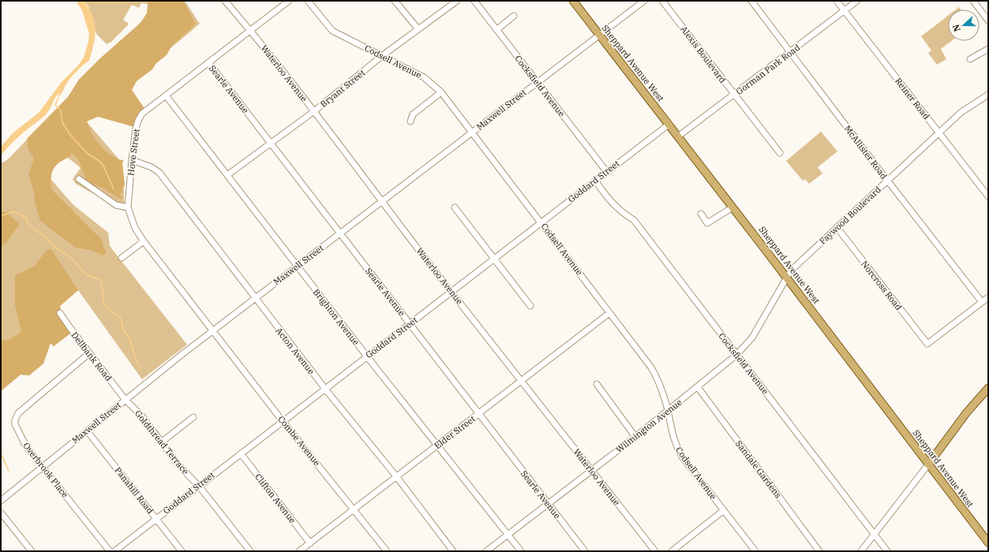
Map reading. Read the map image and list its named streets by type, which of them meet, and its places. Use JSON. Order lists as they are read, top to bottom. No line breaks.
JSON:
{"streets":{"main road":["Sheppard Avenue West"],"street":["Alexis Boulevard","Codsell Avenue","Gorman Park Road","Waterloo Avenue","Cocksfield Avenue","Bryant Street","Searle Avenue","Reiner Road","Maxwell Street","Hove Street","McAllister Road","Goddard Street","Faywood Boulevard","Norcross Road","Brighton Avenue","Acton Avenue","Dellbank Road","Wilmington Avenue","Elder Street","Combe Avenue","Goldthread Terrace","Sandale Gardens","Overbrook Place","Panahill Road","Clifton Avenue"]},"crossings":[["Alexis Boulevard","Gorman Park Road"],["Codsell Avenue","Bryant Street"],["Codsell Avenue","Maxwell Street"],["Codsell Avenue","Goddard Street"],["Codsell Avenue","Wilmington Avenue"],["Codsell Avenue","Elder Street"],["Sheppard Avenue West","Gorman Park Road"],["Sheppard Avenue West","Maxwell Street"],["Sheppard Avenue West","Goddard Street"],["Sheppard Avenue West","Faywood Boulevard"],["Sheppard Avenue West","Wilmington Avenue"],["Gorman Park Road","Reiner Road"],["Gorman Park Road","McAllister Road"],["Waterloo Avenue","Bryant Street"],["Waterloo Avenue","Maxwell Street"],["Waterloo Avenue","Hove Street"],["Waterloo Avenue","Goddard Street"],["Waterloo Avenue","Wilmington Avenue"],["Waterloo Avenue","Elder Street"],["Cocksfield Avenue","Maxwell Street"],["Cocksfield Avenue","Goddard Street"],["Cocksfield Avenue","Wilmington Avenue"],["Bryant Street","Searle Avenue"],["Bryant Street","Brighton Avenue"],["Searle Avenue","Maxwell Street"],["Searle Avenue","Hove Street"],["Searle Avenue","Goddard Street"],["Searle Avenue","Wilmington Avenue"],["Searle Avenue","Elder Street"],["Reiner Road","Faywood Boulevard"],["Maxwell Street","Hove Street"],["Maxwell Street","Brighton Avenue"],["Maxwell Street","Acton Avenue"],["Maxwell Street","Dellbank Road"],["Maxwell Street","Combe Avenue"],["Maxwell Street","Goldthread Terrace"],["Maxwell Street","Overbrook Place"],["Maxwell Street","Panahill Road"],["Hove Street","Brighton Avenue"],["Hove Street","Acton Avenue"],["Hove Street","Combe Avenue"],["McAllister Road","Faywood Boulevard"],["McAllister Road","Norcross Road"],["Goddard Street","Brighton Avenue"],["Goddard Street","Acton Avenue"],["Goddard Street","Combe Avenue"],["Goddard Street","Goldthread Terrace"],["Goddard Street","Panahill Road"],["Goddard Street","Clifton Avenue"],["Faywood Boulevard","Norcross Road"],["Faywood Boulevard","Wilmington Avenue"],["Brighton Avenue","Wilmington Avenue"],["Brighton Avenue","Elder Street"],["Acton Avenue","Elder Street"],["Dellbank Road","Goldthread Terrace"],["Dellbank Road","Overbrook Place"],["Wilmington Avenue","Sandale Gardens"],["Elder Street","Combe Avenue"],["Elder Street","Clifton Avenue"]],"north":"left"}
